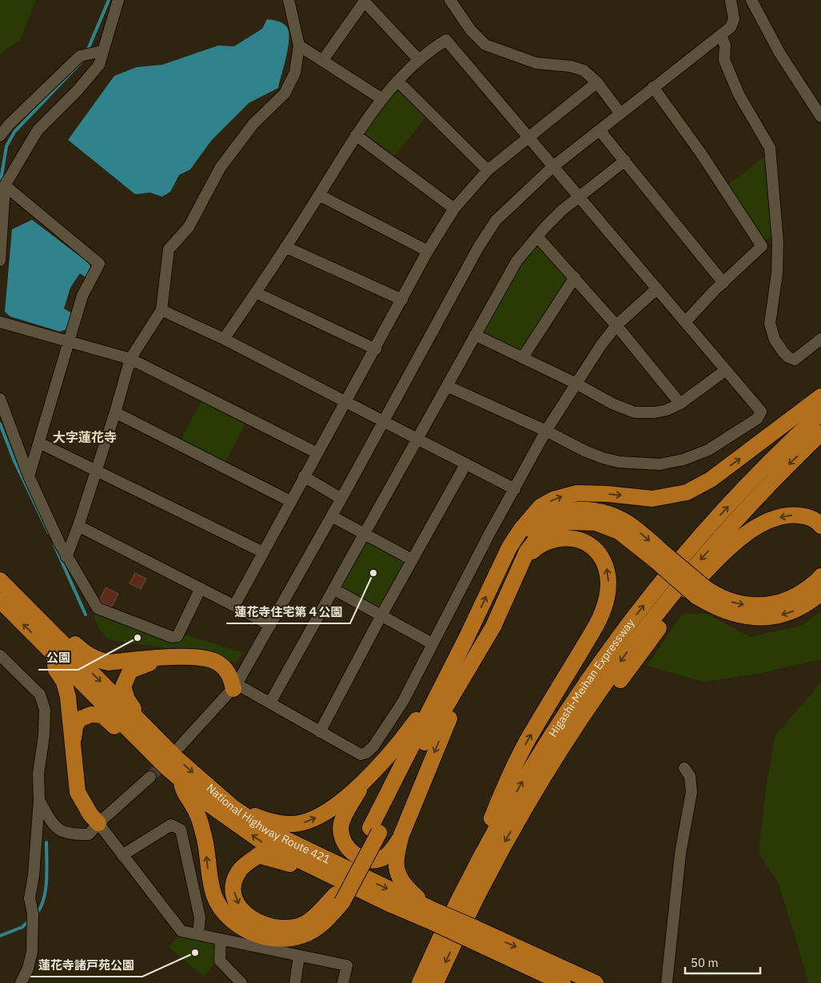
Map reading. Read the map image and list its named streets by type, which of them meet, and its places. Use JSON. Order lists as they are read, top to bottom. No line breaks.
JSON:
{"streets":{"highway":["Higashi-Meihan Expressway","National Highway Route 421"]},"districts":["大字蓮花寺"],"places":["蓮花寺住宅第４公園","公園","蓮花寺諸戸苑公園"],"scale_bar":"50 m"}
